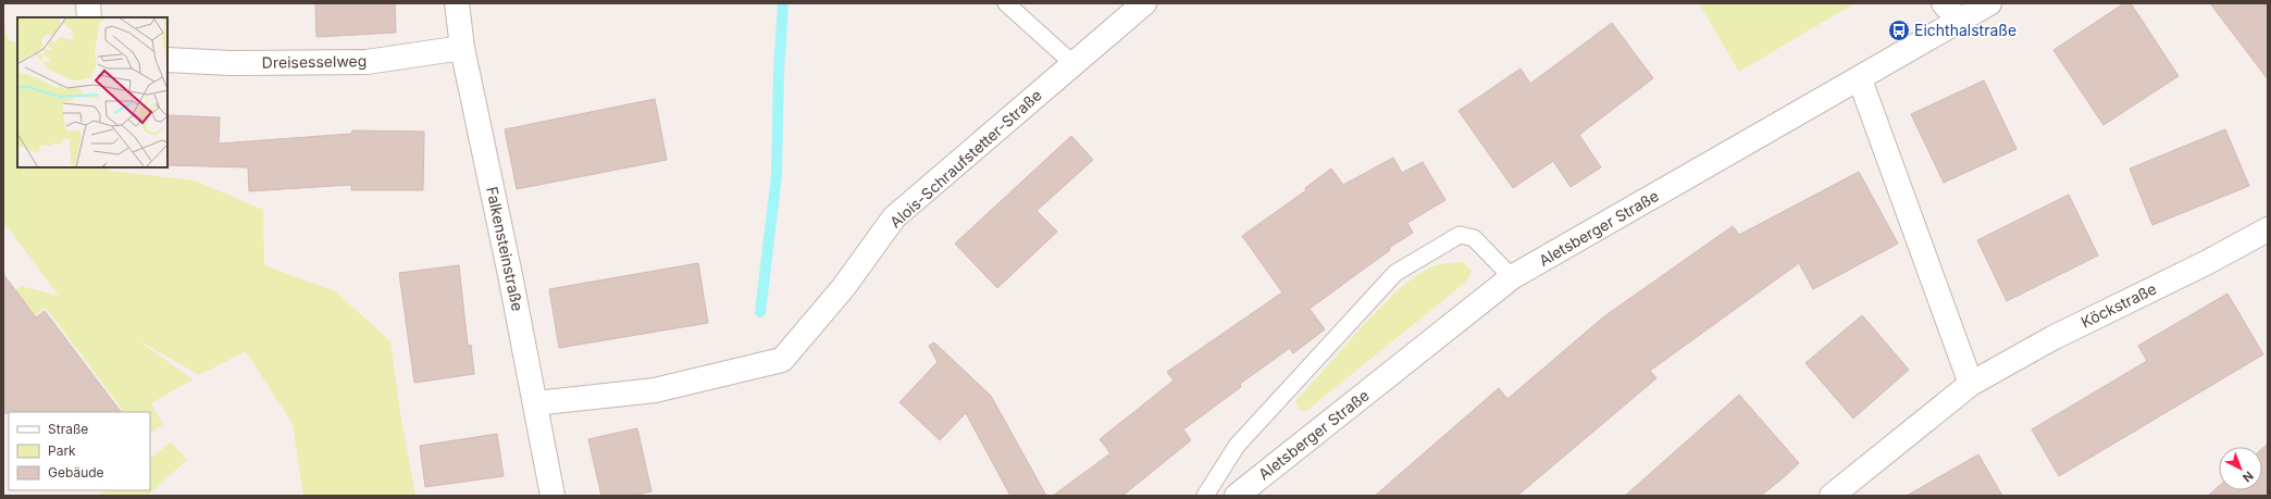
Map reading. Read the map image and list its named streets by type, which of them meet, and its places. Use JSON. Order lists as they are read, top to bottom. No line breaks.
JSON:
{"streets":{"street":["Dreisesselweg","Alois-Schraufstetter-Straße","Aletsberger Straße","Falkensteinstraße","Köckstraße"]},"crossings":[["Dreisesselweg","Falkensteinstraße"],["Alois-Schraufstetter-Straße","Falkensteinstraße"]],"places":{"bus stop":["Eichthalstraße"]},"legend":["Straße","Park","Gebäude"],"north":"bottom right"}
